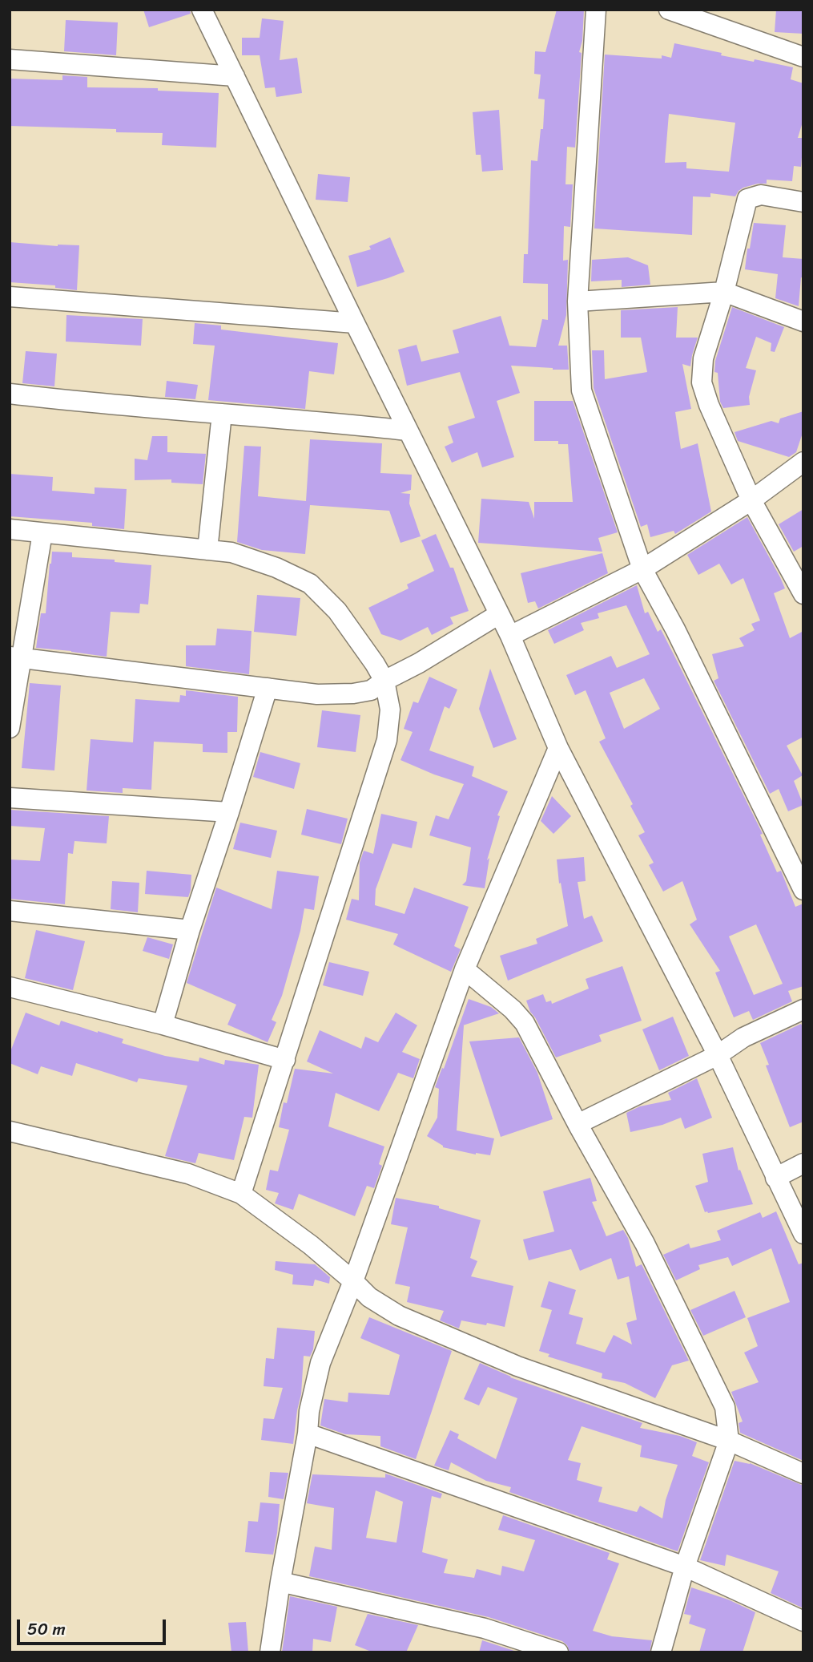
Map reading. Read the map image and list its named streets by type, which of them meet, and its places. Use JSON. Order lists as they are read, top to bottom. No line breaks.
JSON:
{"scale_bar":"50 m"}
